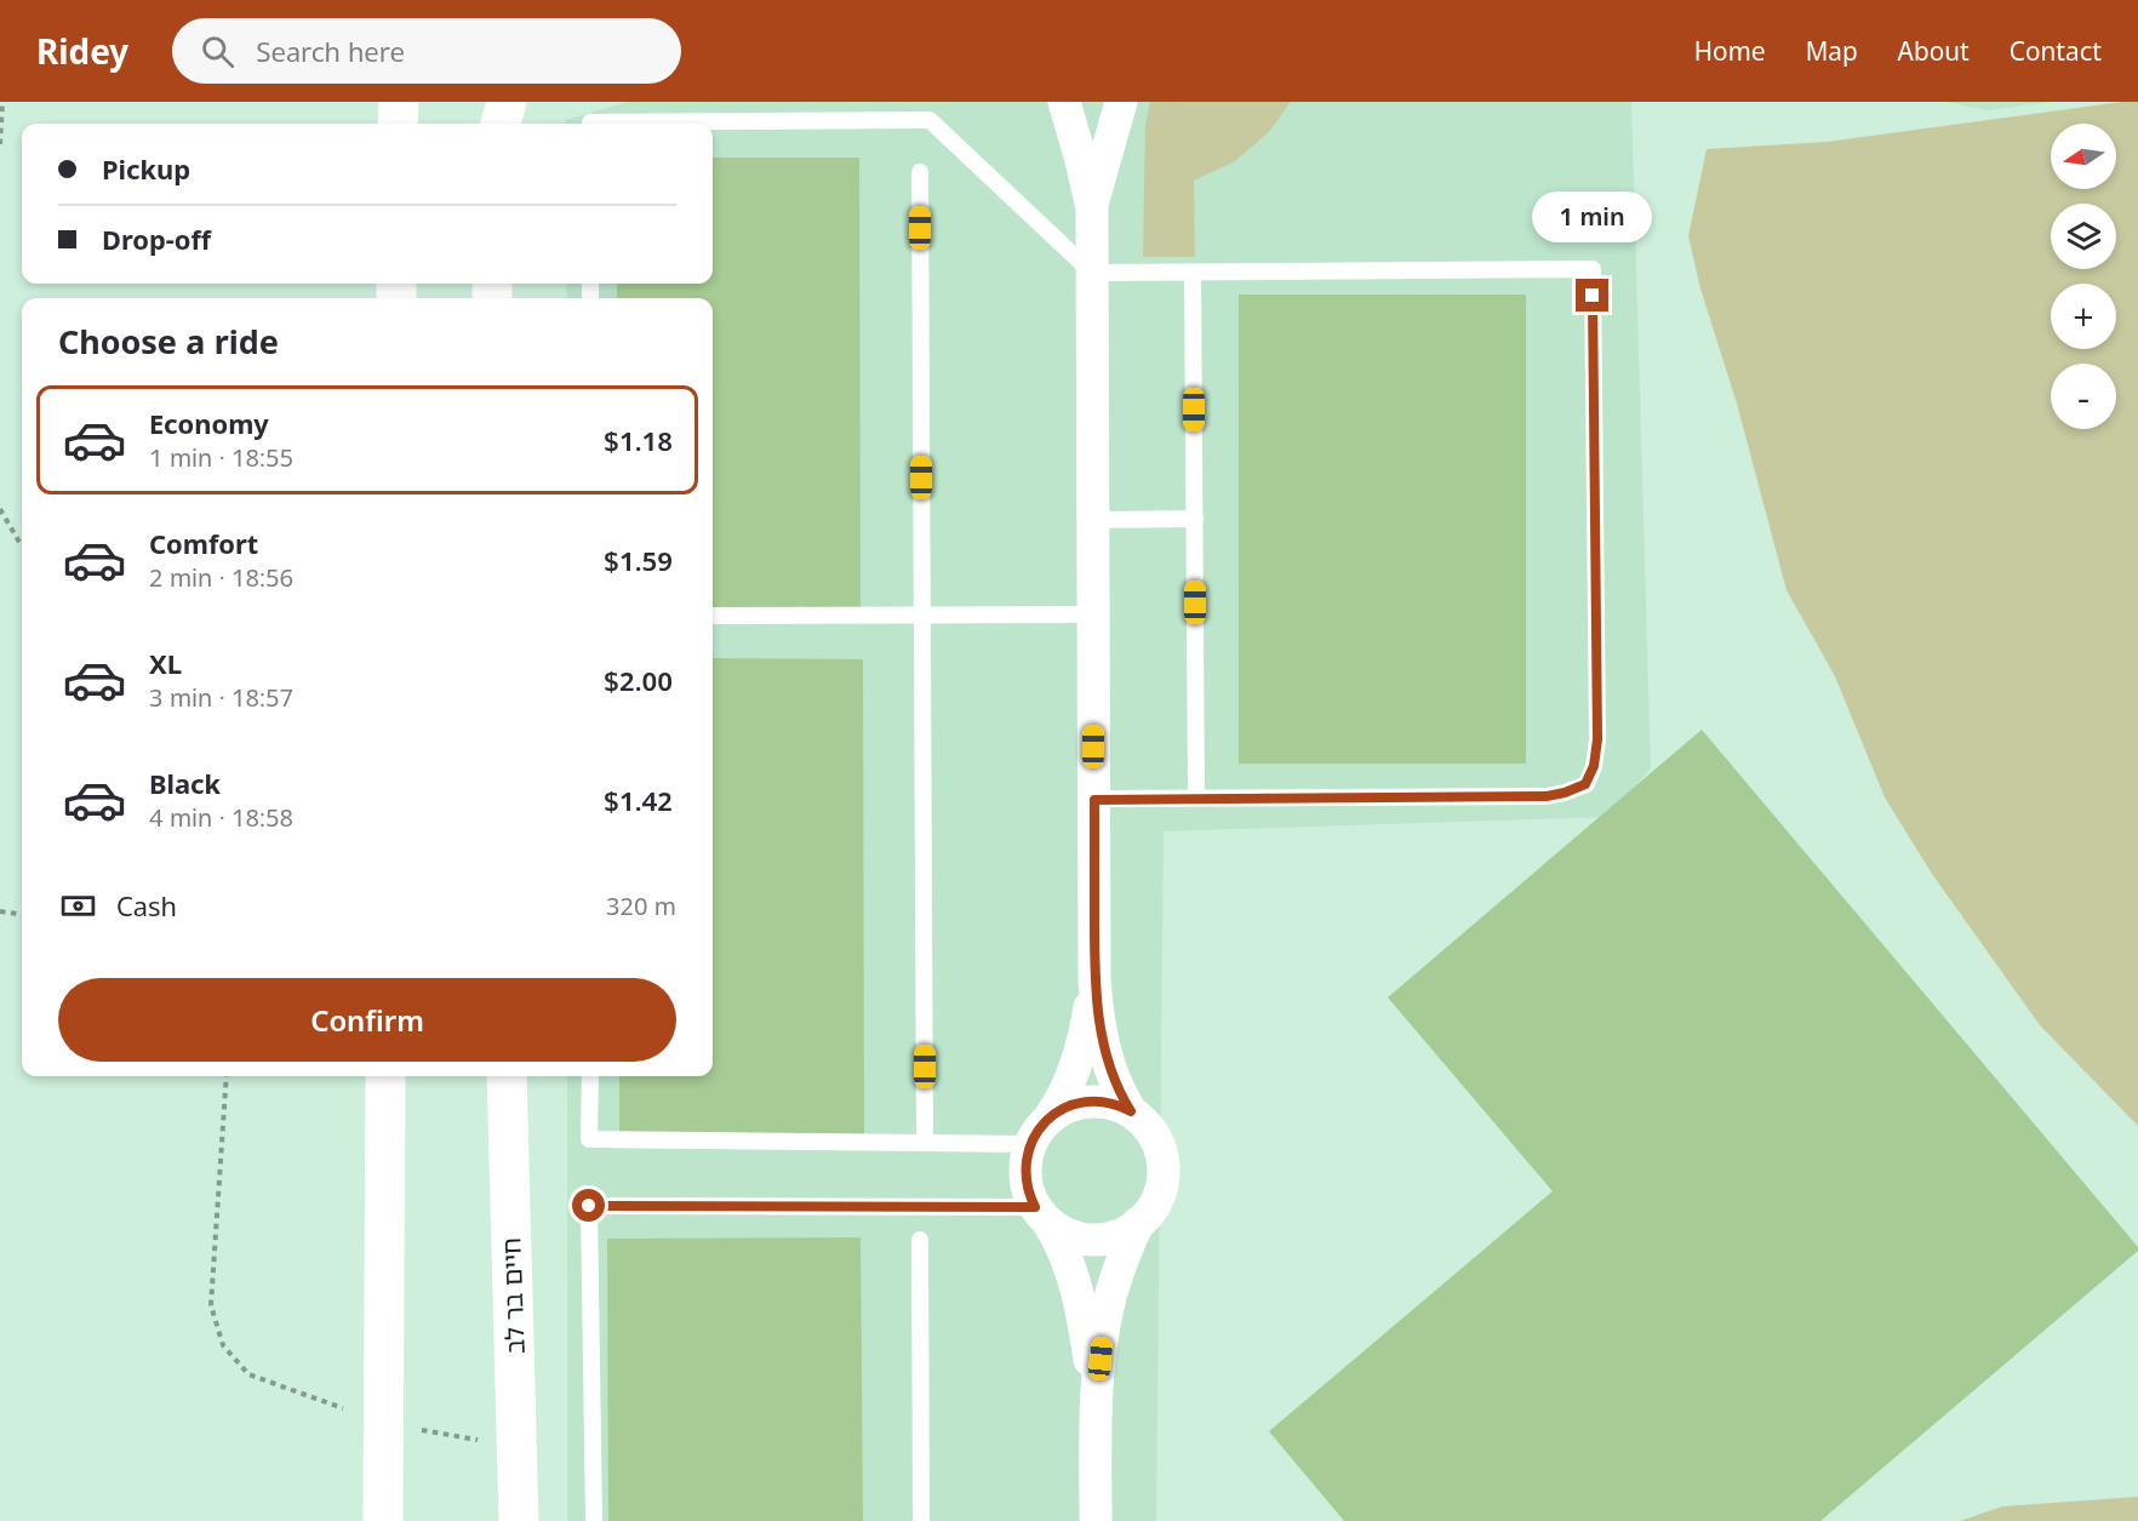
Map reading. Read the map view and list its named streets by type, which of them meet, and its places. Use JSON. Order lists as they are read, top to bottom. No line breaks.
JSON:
{"streets":{"main road":["חיים בר לב"]},"north":"left","page":{"header":"Ridey","search":"Search here","nav":["Home","Map","About","Contact"],"map_buttons":["+","−"],"banner":["Pickup","Drop-off"],"bubble":"1 min","heading":"Choose a ride","list":[{"name":"Economy","note":"1 min · 18:55","value":"$1.18"},{"name":"Comfort","note":"2 min · 18:56","value":"$1.59"},{"name":"XL","note":"3 min · 18:57","value":"$2.00"},{"name":"Black","note":"4 min · 18:58","value":"$1.42"}],"pay":["Cash","320 m"],"buttons":"Confirm"}}
